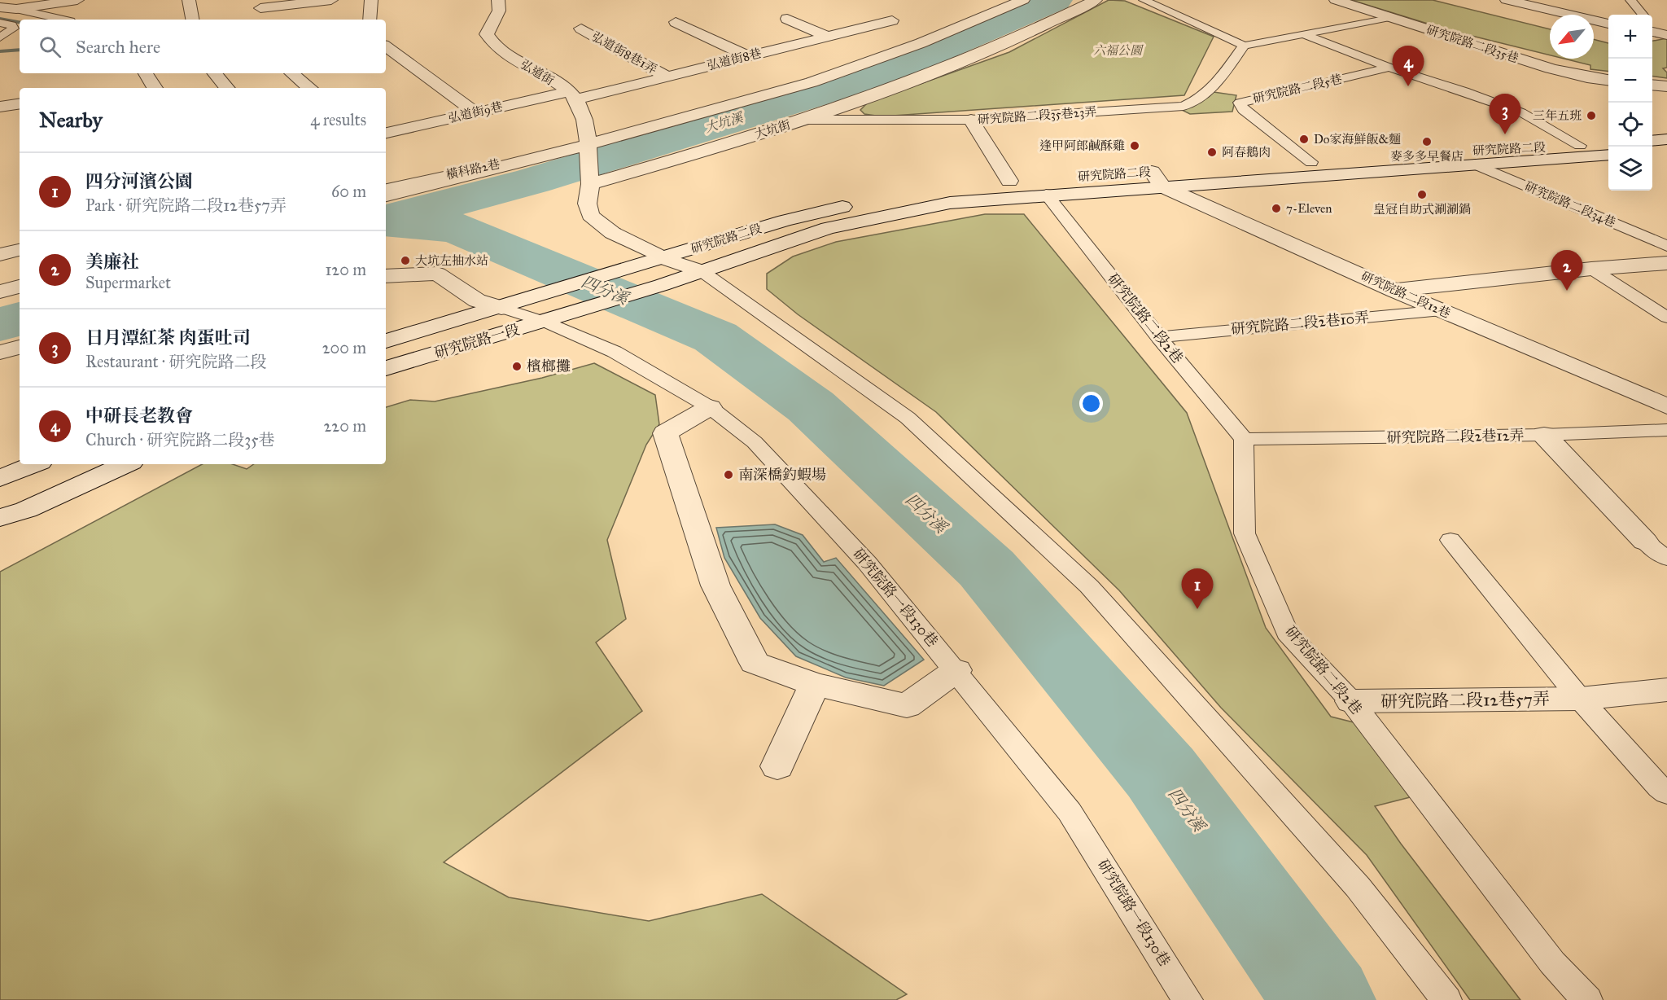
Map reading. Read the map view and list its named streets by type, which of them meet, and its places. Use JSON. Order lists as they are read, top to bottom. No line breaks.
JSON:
{"streets":{"street":["研究院路二段35巷","弘道街8巷1弄","弘道街8巷","弘道街","弘道街9巷","大坑街","研究院路二段","研究院路二段12巷","研究院路一段","研究院路二段12巷57弄"],"lane":["研究院路二段5巷","研究院路二段35巷23弄","橫科路2巷","研究院路二段34巷","研究院路二段2巷","研究院路二段2巷10弄","研究院路二段2巷12弄","研究院路一段130巷"]},"crossings":[["弘道街8巷1弄","弘道街8巷"],["弘道街8巷","弘道街"],["弘道街8巷","弘道街9巷"],["弘道街","弘道街9巷"],["研究院路二段5巷","研究院路二段"],["研究院路二段35巷23弄","大坑街"],["研究院路二段","研究院路二段34巷"],["研究院路二段","研究院路二段12巷"],["研究院路二段","研究院路二段2巷"],["研究院路二段","研究院路一段"],["研究院路二段12巷","研究院路二段2巷10弄"],["研究院路二段2巷","研究院路二段2巷10弄"],["研究院路二段2巷","研究院路二段2巷12弄"],["研究院路二段2巷","研究院路二段12巷57弄"],["研究院路一段","研究院路一段130巷"]],"water":["大坑溪","四分溪"],"parks":["六福公園"],"places":["三年五班","Do家海鮮飯&麵","麥多多早餐店","逢甲阿郎鹹酥雞","阿春鵝肉","皇冠自助式涮涮鍋","7-Eleven","大坑左抽水站","檳榔攤","南深橋釣蝦場"],"north":"bottom left","page":{"map_buttons":["+","−"],"search":"Search here","pins":["4","3","2","1"],"heading":["Nearby","4 results"],"list":[{"mark":"1","name":"四分河濱公園","note":"Park · 研究院路二段12巷57弄","value":"60 m"},{"mark":"2","name":"美廉社","note":"Supermarket","value":"120 m"},{"mark":"3","name":"日月潭紅茶 肉蛋吐司","note":"Restaurant · 研究院路二段","value":"200 m"},{"mark":"4","name":"中研長老教會","note":"Church · 研究院路二段35巷","value":"220 m"}]}}
